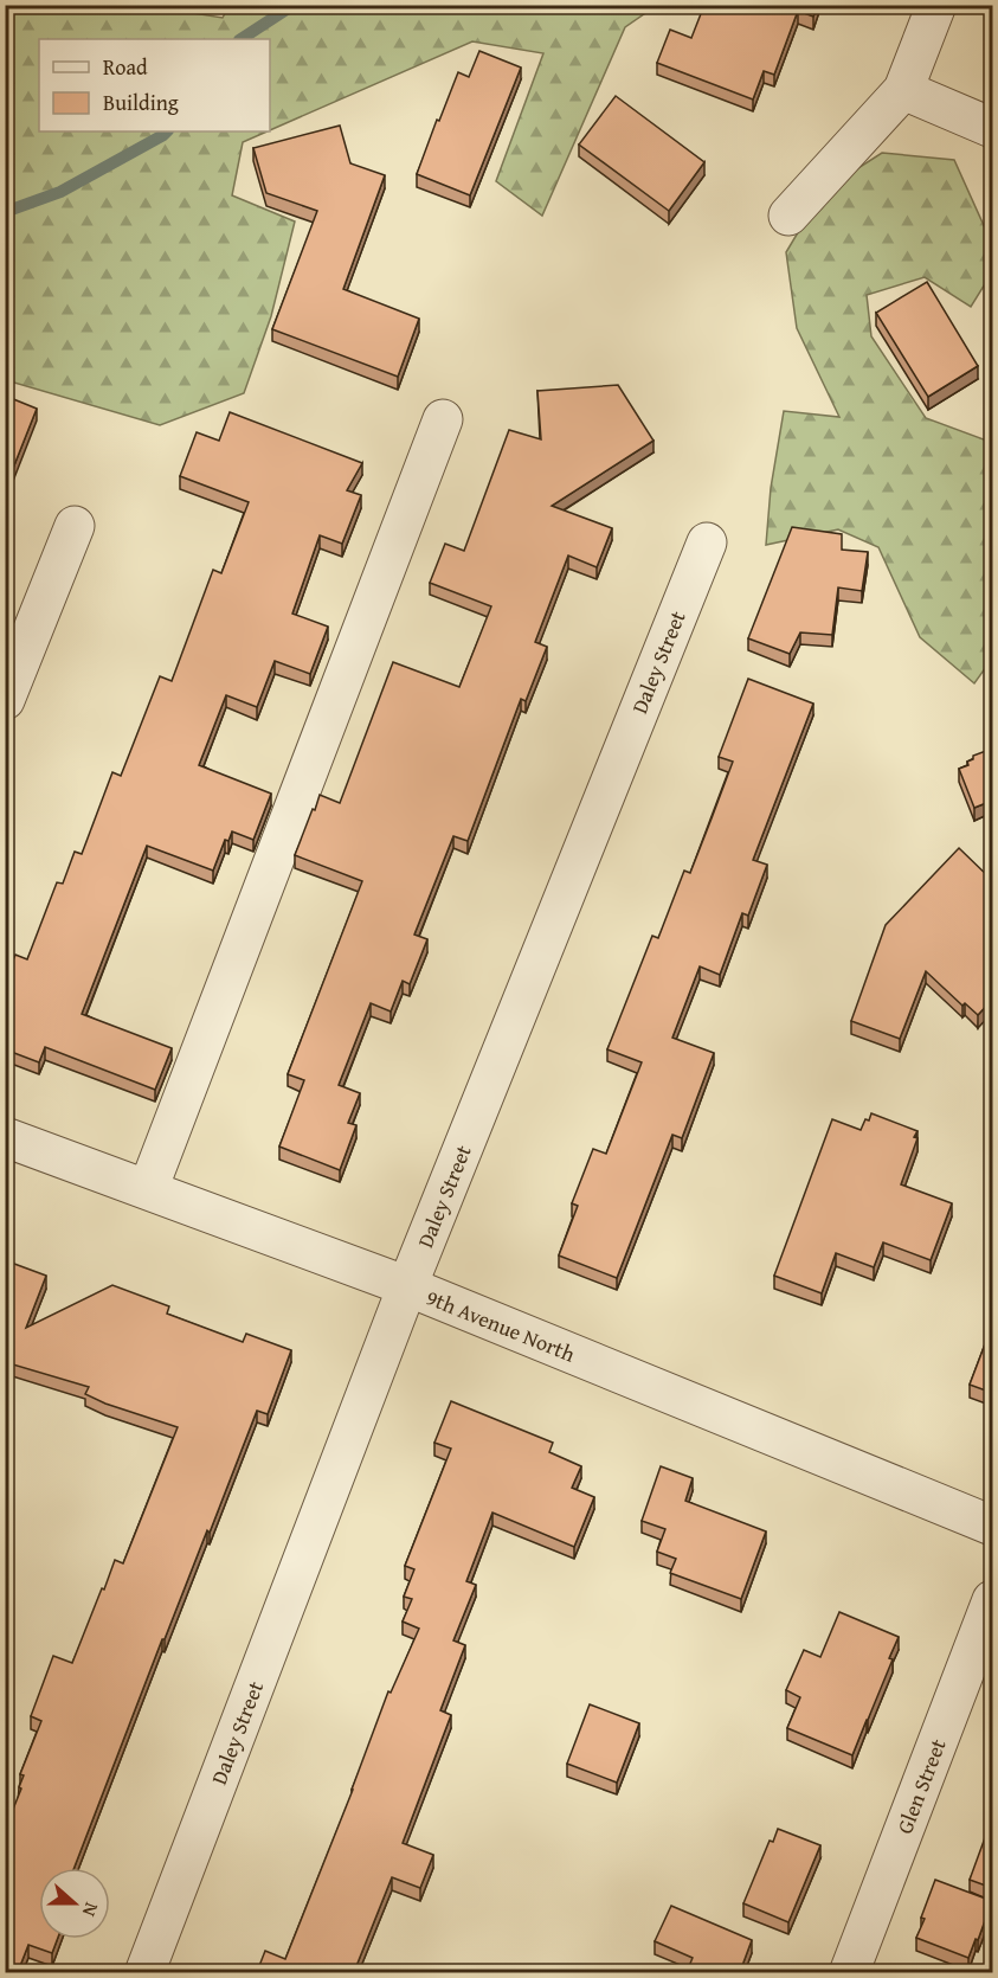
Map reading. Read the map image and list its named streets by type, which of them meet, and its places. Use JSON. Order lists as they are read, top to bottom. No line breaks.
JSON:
{"streets":{"street":["Daley Street","9th Avenue North","Glen Street"]},"crossings":[["Daley Street","9th Avenue North"]],"legend":["Road","Building"],"north":"right"}
